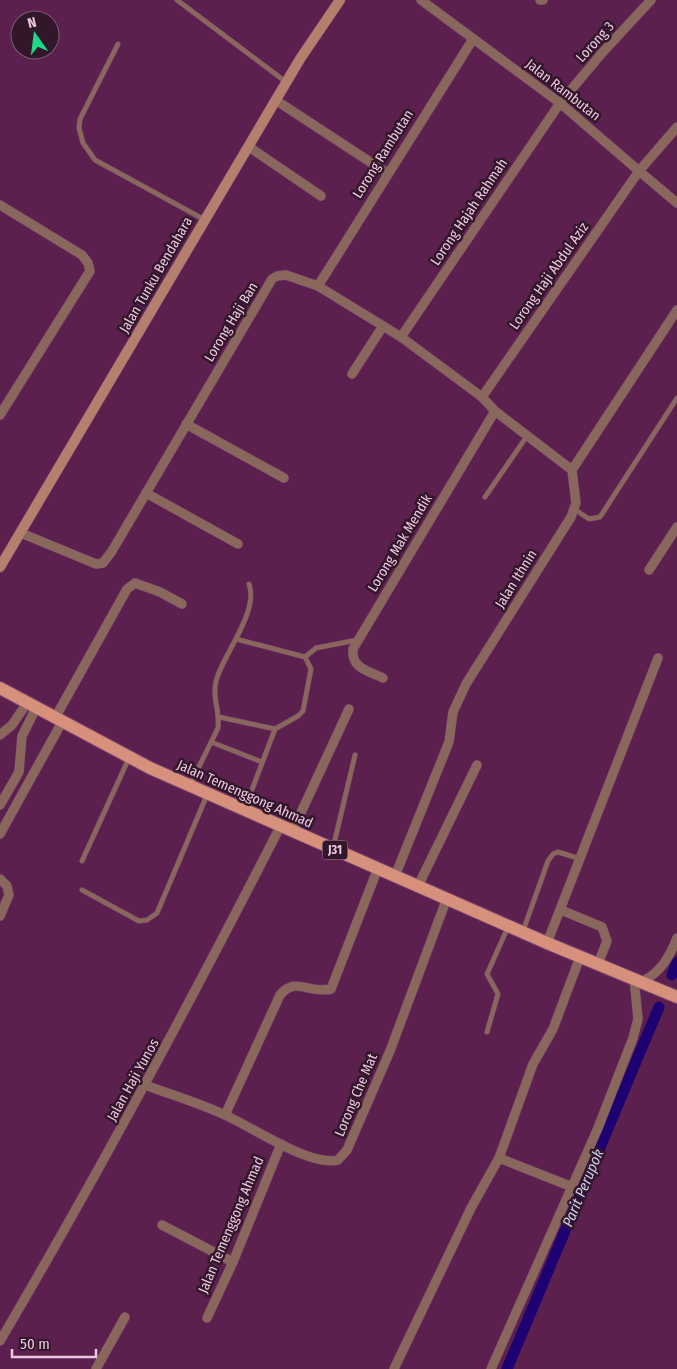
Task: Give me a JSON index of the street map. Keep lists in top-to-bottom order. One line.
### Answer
{"streets":{"main road":["Jalan Temenggong Ahmad","J31"],"street":["Lorong 3","Jalan Rambutan","Lorong Rambutan","Lorong Hajah Rahmah","Jalan Tunku Bendahara","Lorong Haji Abdul Aziz","Lorong Haji Ban","Lorong Mak Mendik","Jalan Ithnin","Jalan Haji Yunos","Lorong Che Mat"]},"crossings":[["Lorong 3","Jalan Rambutan"],["Lorong 3","Lorong Hajah Rahmah"],["Jalan Rambutan","Lorong Rambutan"],["Jalan Rambutan","Lorong Hajah Rahmah"],["Jalan Rambutan","Lorong Haji Abdul Aziz"],["Lorong Rambutan","Lorong Haji Ban"],["Lorong Hajah Rahmah","Lorong Haji Ban"],["Jalan Tunku Bendahara","Lorong Haji Ban"],["Lorong Haji Abdul Aziz","Lorong Haji Ban"],["Lorong Haji Ban","Lorong Mak Mendik"],["Jalan Ithnin","Jalan Temenggong Ahmad"],["Jalan Temenggong Ahmad","Jalan Haji Yunos"],["Jalan Temenggong Ahmad","Lorong Che Mat"],["Jalan Haji Yunos","Lorong Che Mat"]],"water":["Parit Perupok"],"scale_bar":"50 m","north":"top"}
